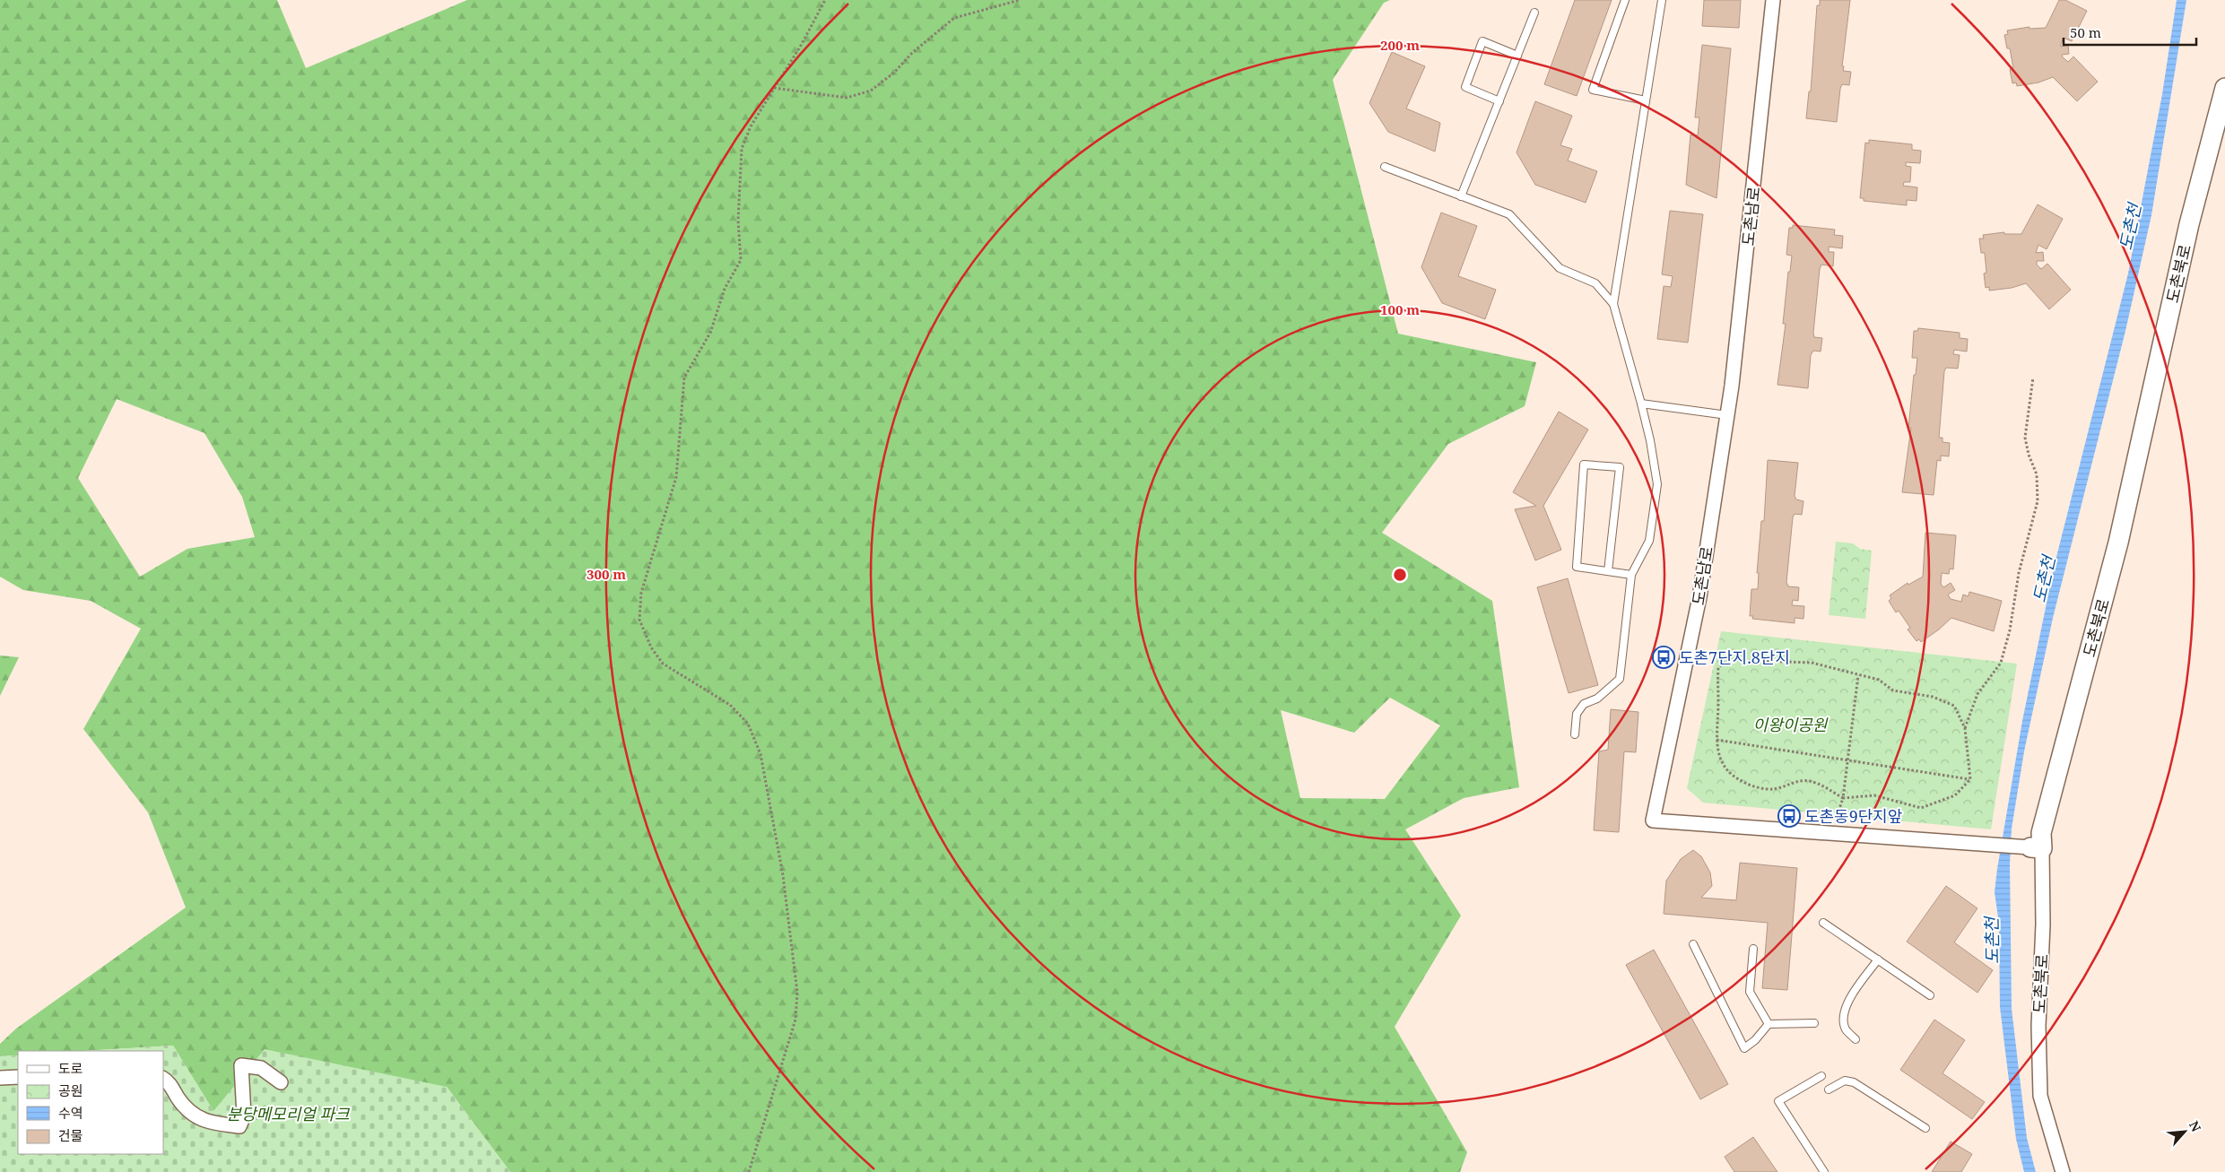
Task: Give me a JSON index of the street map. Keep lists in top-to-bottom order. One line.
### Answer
{"streets":{"street":["도촌남로","도촌북로"]},"crossings":[["도촌남로","도촌북로"]],"water":["도촌천"],"parks":["이왕이공원","분당메모리얼 파크"],"places":{"bus stop":["도촌7단지.8단지","도촌동9단지앞"]},"legend":["도로","공원","수역","건물"],"scale_bar":"50 m","north":"top right","rings":["200 m","100 m","300 m"]}
